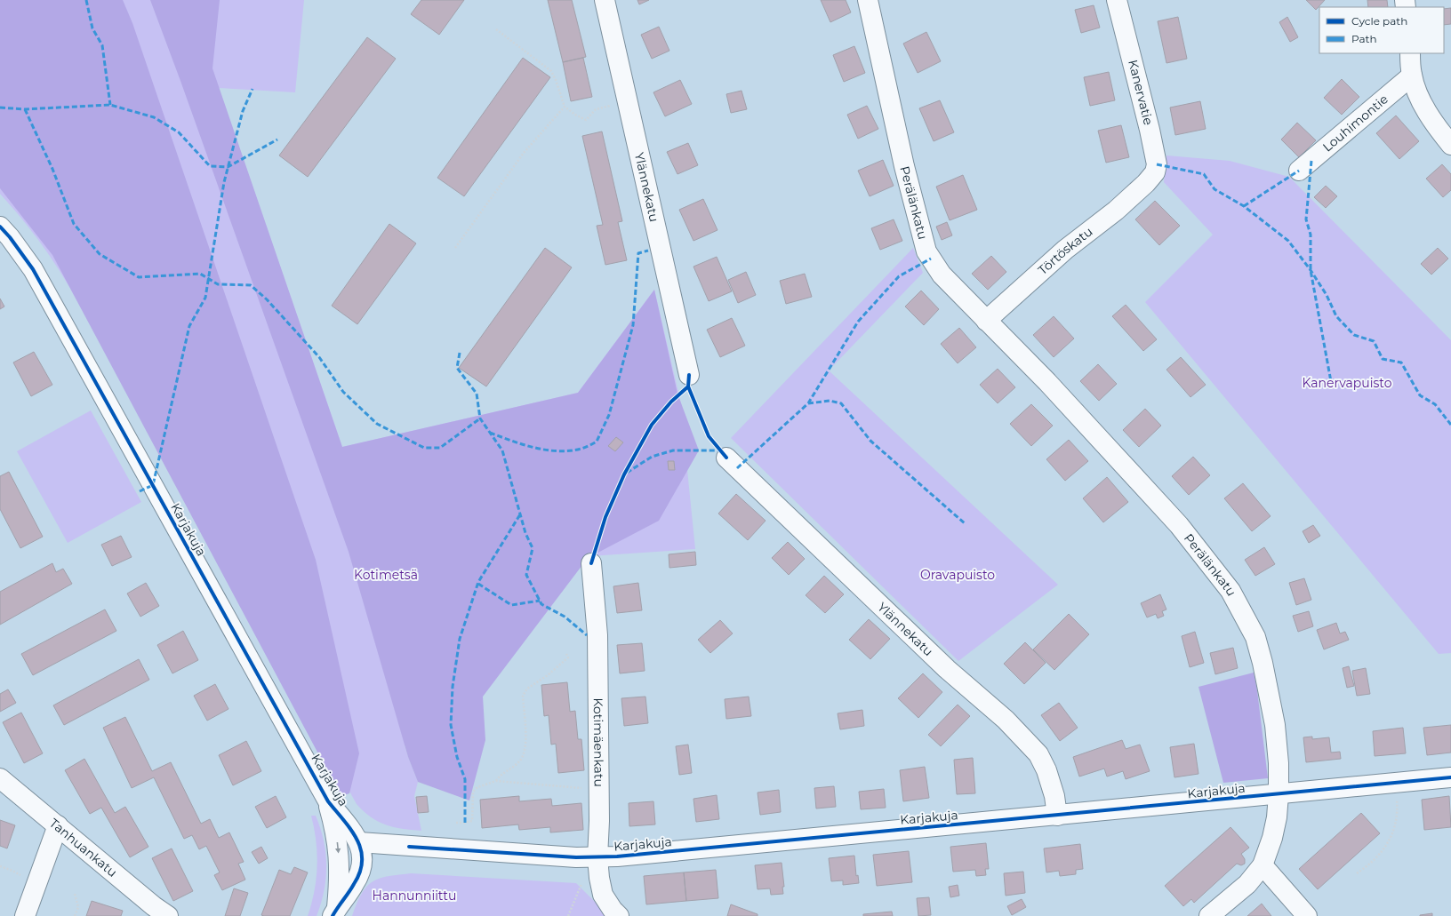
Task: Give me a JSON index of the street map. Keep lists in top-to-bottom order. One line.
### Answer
{"streets":{"street":["Kanervatie","Louhimontie","Ylännekatu","Perälänkatu","Törtöskatu","Karjakuja","Kotimäenkatu","Tanhuankatu"]},"crossings":[["Kanervatie","Törtöskatu"],["Ylännekatu","Karjakuja"],["Perälänkatu","Törtöskatu"],["Perälänkatu","Karjakuja"],["Karjakuja","Kotimäenkatu"]],"parks":["Kanervapuisto","Kotimetsä","Oravapuisto","Hannunniittu"],"legend":["Cycle path","Path"]}
